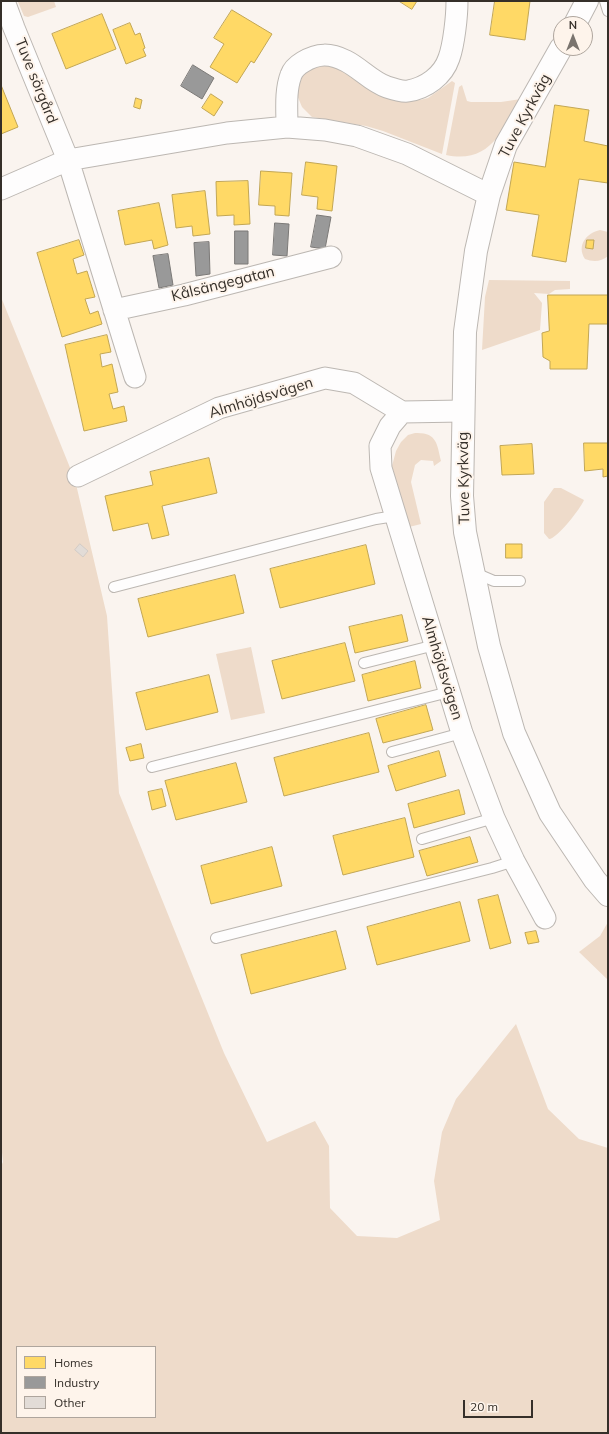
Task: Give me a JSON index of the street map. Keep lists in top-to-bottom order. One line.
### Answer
{"streets":{"street":["Tuve sörgård","Tuve Kyrkväg","Kålsängegatan","Almhöjdsvägen"]},"legend":["Homes","Industry","Other"],"scale_bar":"20 m","north":"top"}
